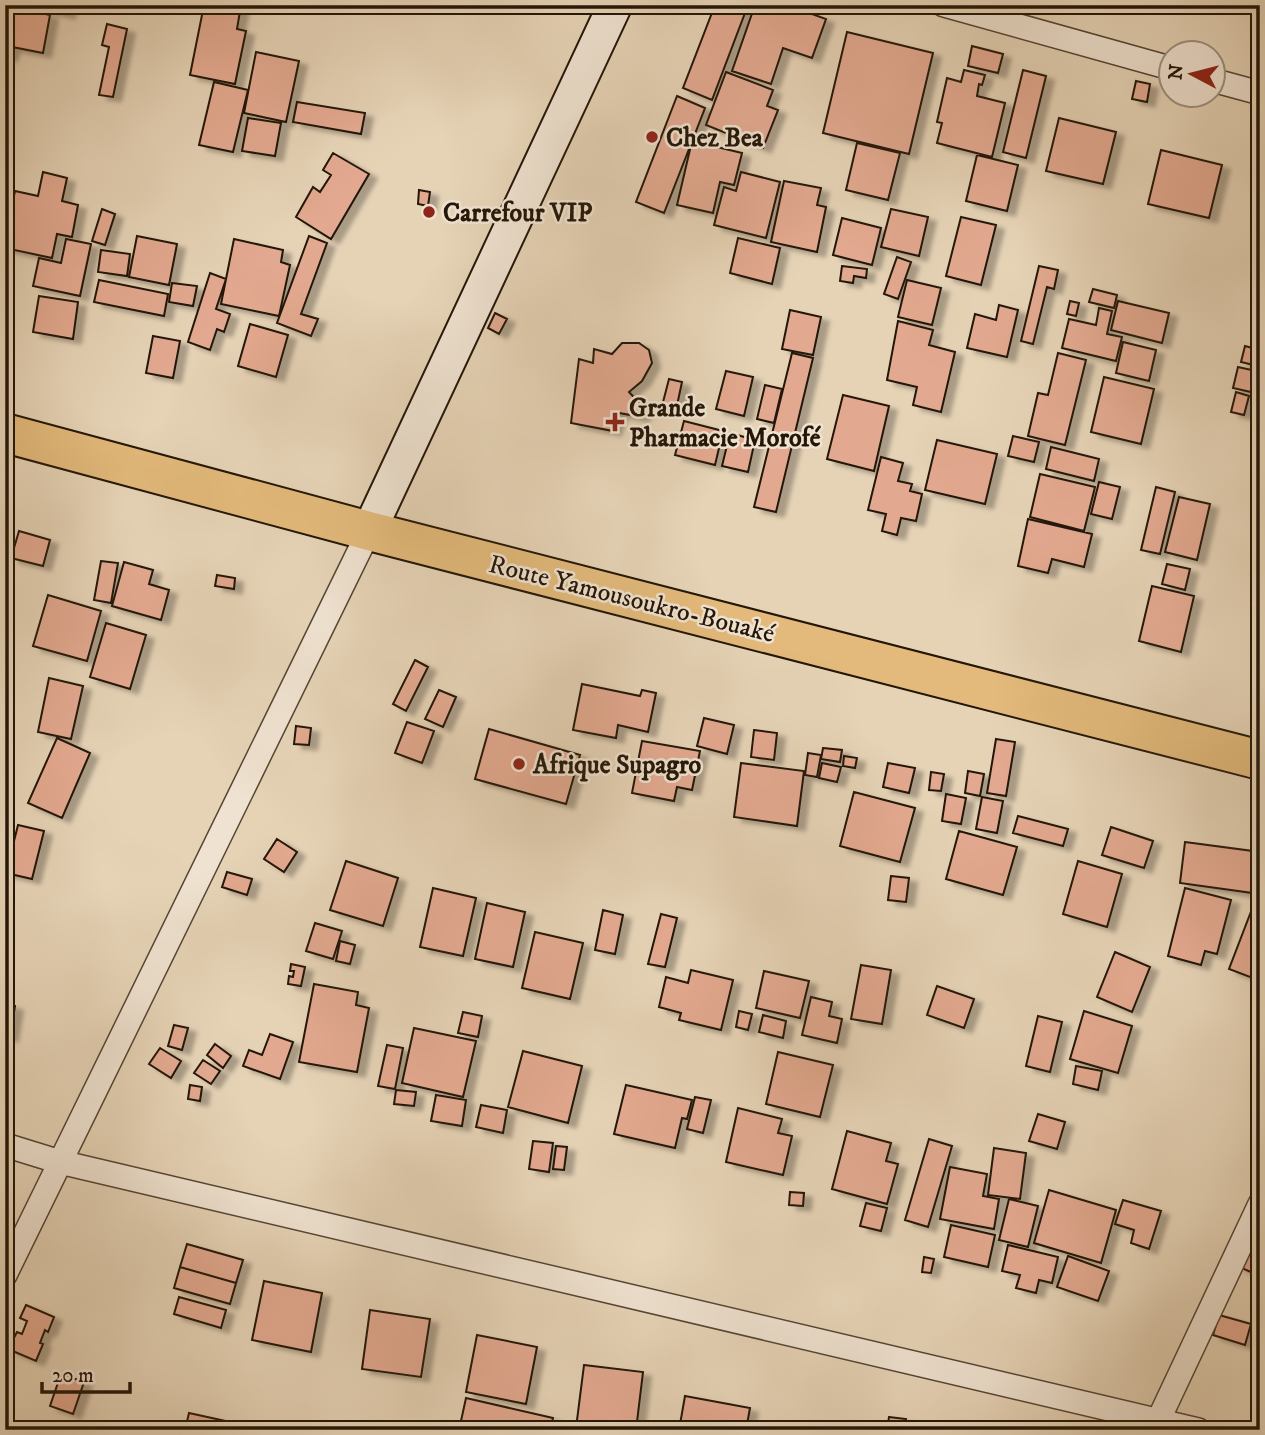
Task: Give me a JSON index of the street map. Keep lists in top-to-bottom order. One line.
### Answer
{"streets":{"highway":["Route Yamousoukro-Bouaké"]},"places":{"other":["Chez Bea","Carrefour VIP","Afrique Supagro"],"health":["Grande Pharmacie Morofé"]},"scale_bar":"20 m","north":"left"}
